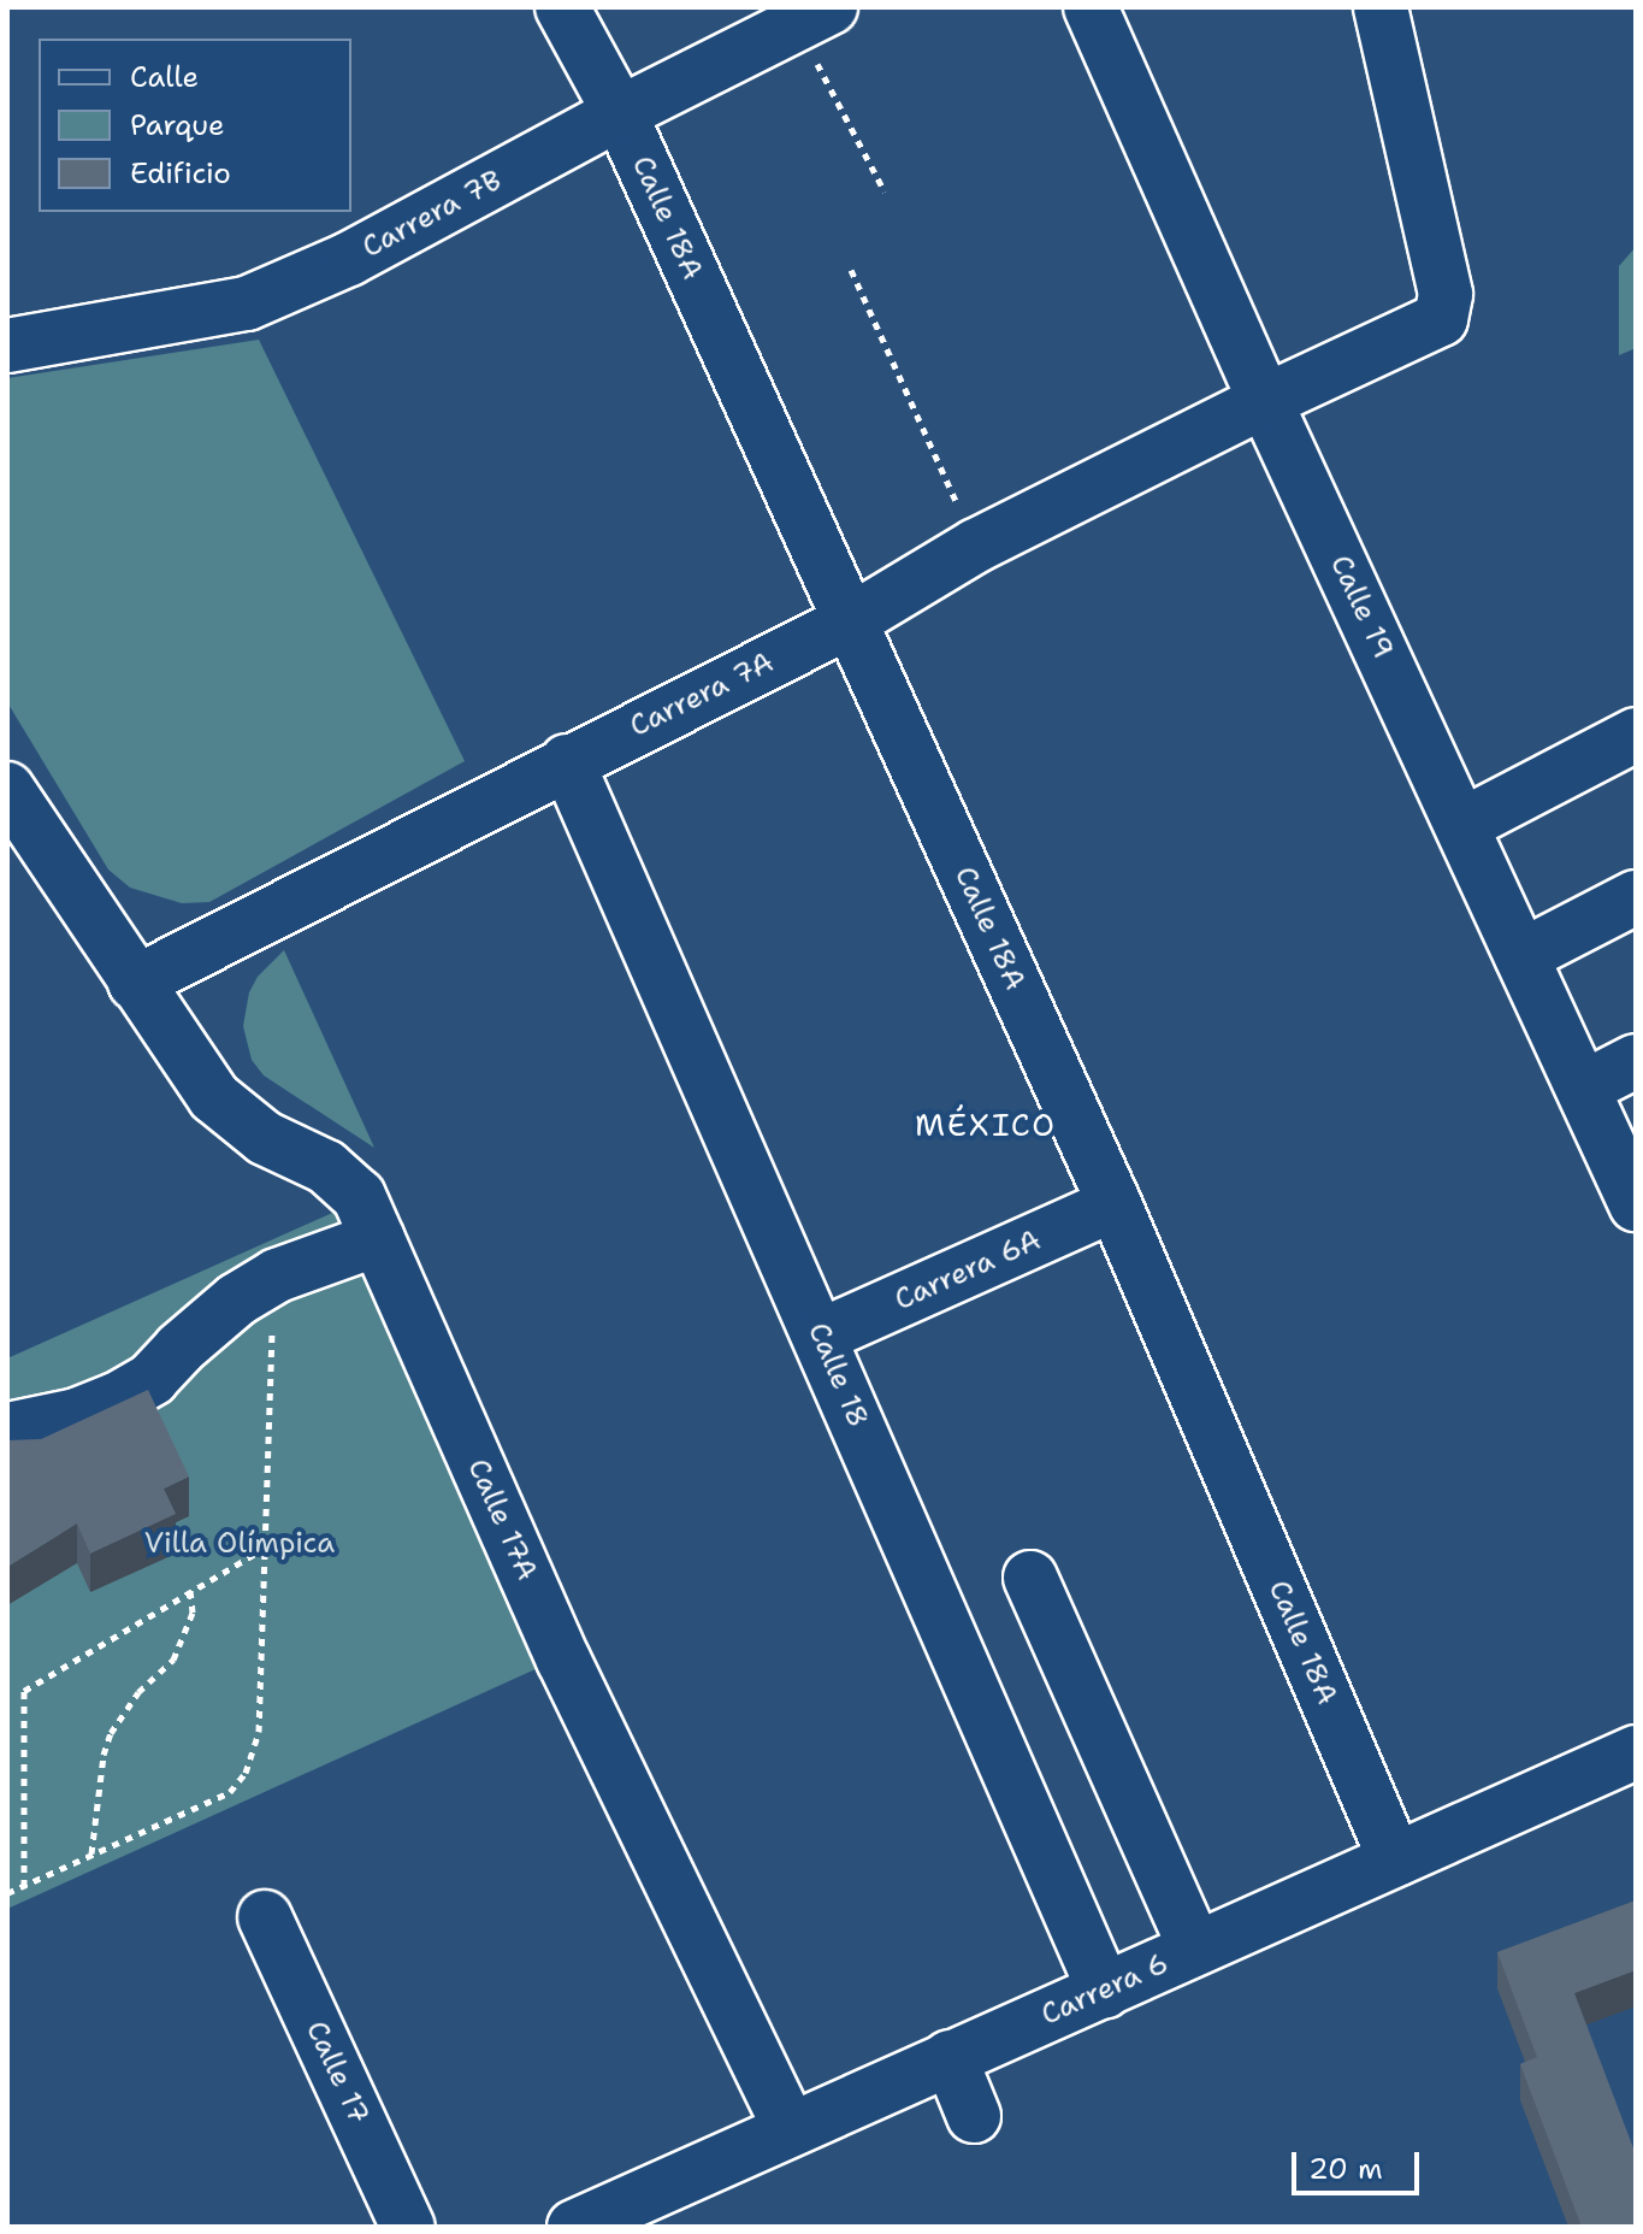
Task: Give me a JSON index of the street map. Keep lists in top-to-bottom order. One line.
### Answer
{"streets":{"street":["Carrera 7B","Calle 18A","Calle 19","Carrera 7A","Carrera 6A","Calle 18","Calle 17A","Carrera 6","Calle 17"]},"crossings":[["Carrera 7B","Calle 18A"],["Calle 18A","Carrera 7A"],["Calle 18A","Carrera 6A"],["Calle 18A","Carrera 6"],["Calle 19","Carrera 7A"],["Carrera 7A","Calle 18"],["Carrera 7A","Calle 17A"],["Carrera 6A","Calle 18"],["Calle 18","Carrera 6"],["Calle 17A","Carrera 6"]],"districts":["MÉXICO"],"parks":["Villa Olímpica"],"legend":["Calle","Parque","Edificio"],"scale_bar":"20 m"}
